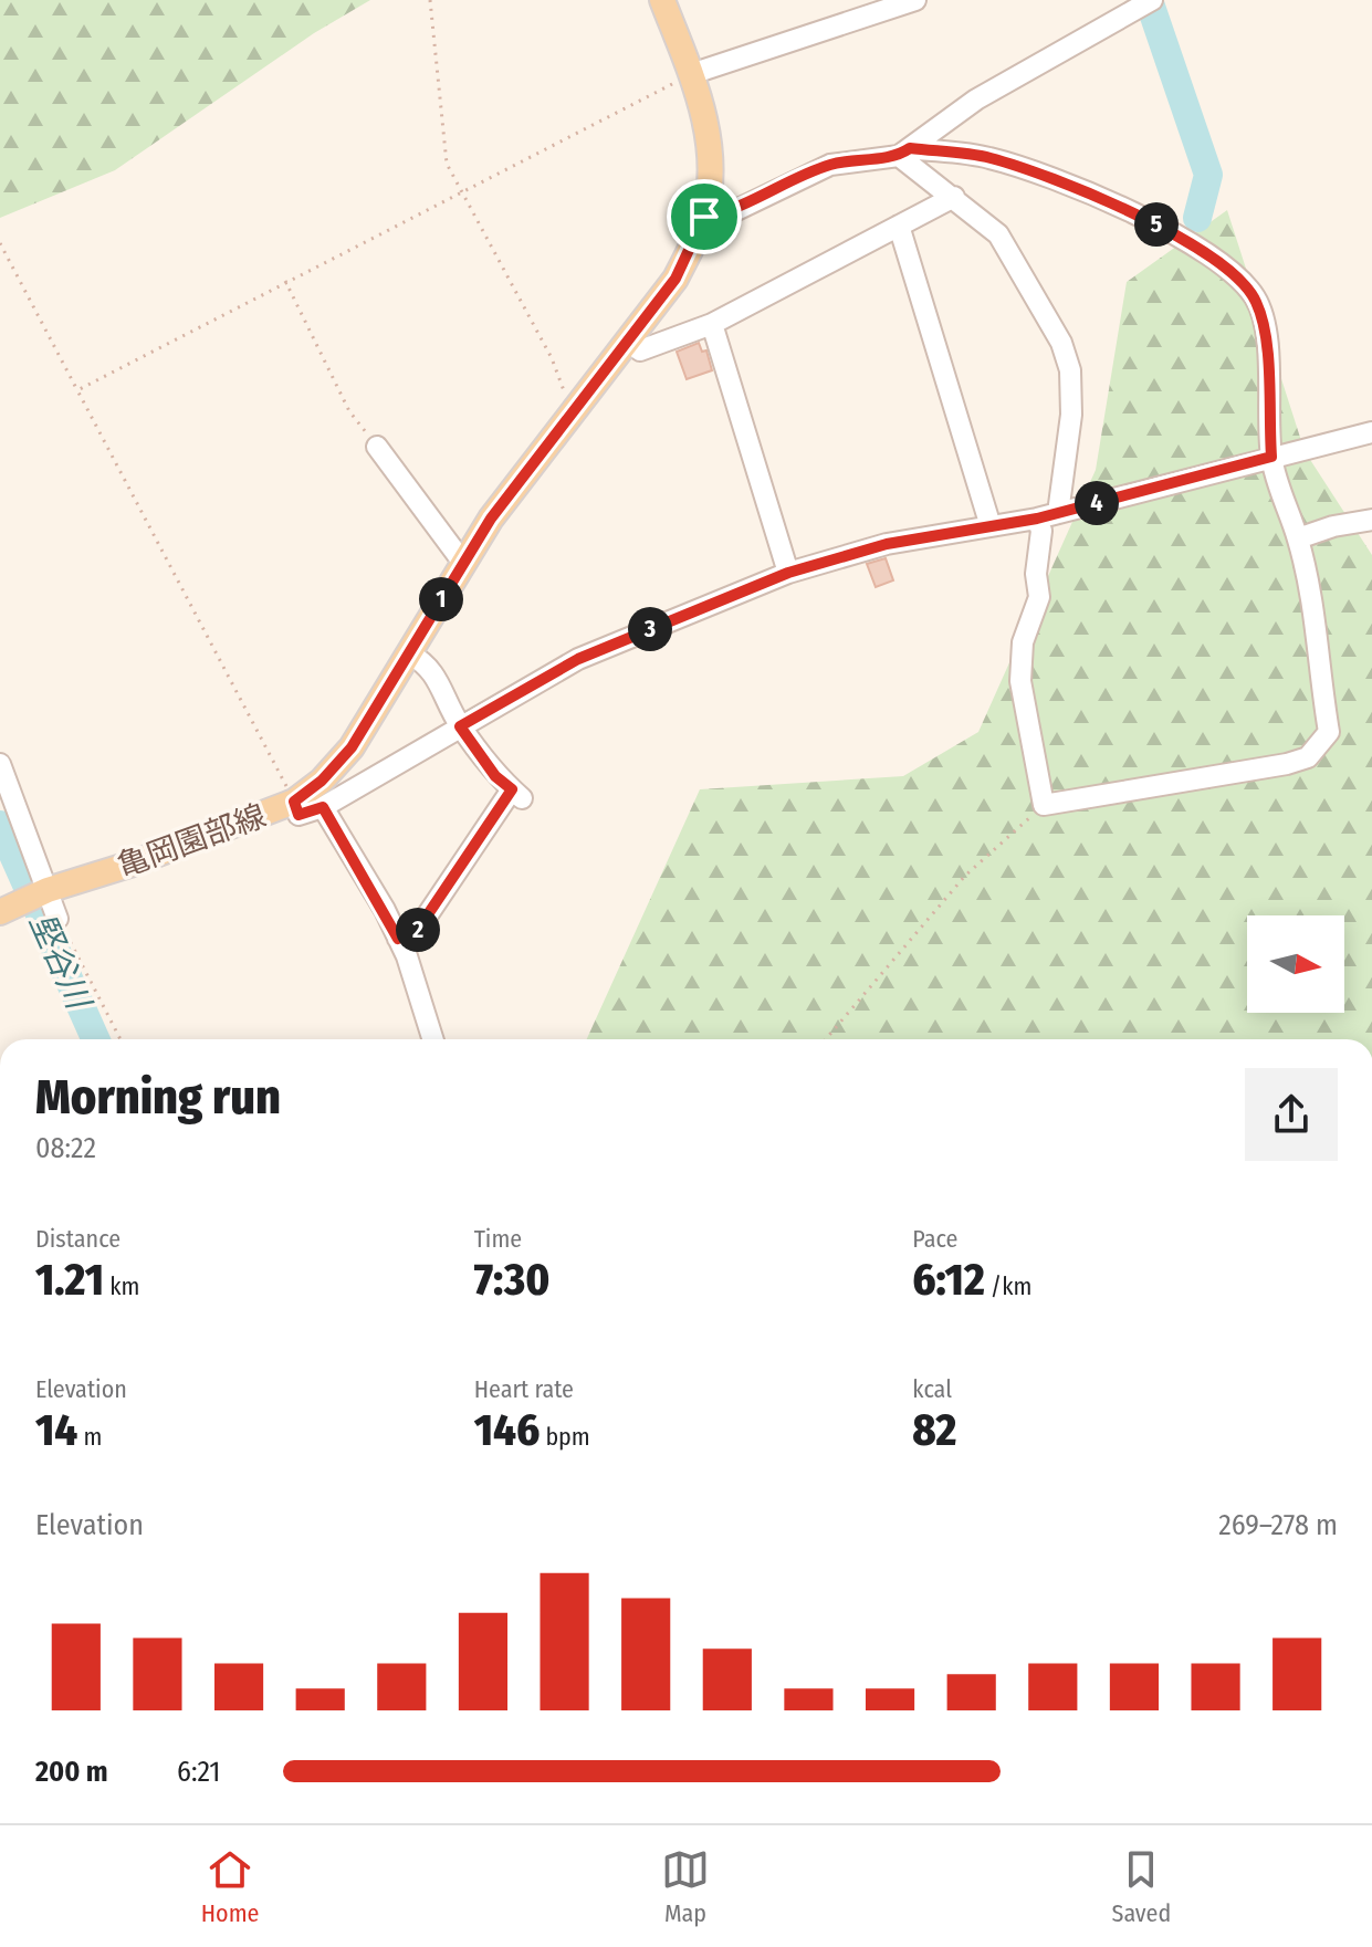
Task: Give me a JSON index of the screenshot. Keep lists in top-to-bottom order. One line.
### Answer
{"streets":{"main road":["亀岡園部線"]},"water":["堅谷川"],"north":"right","page":{"pins":["5","4","1","3","2"],"heading":["Morning run","08:22"],"stats":[["Distance","1.21 km"],["Time","7:30"],["Pace","6:12 /km"],["Elevation","14 m"],["Heart rate","146 bpm"],["kcal","82"]],"chart":["Elevation","269–278 m"],"list":[{"name":"200 m","note":"6:21"}],"tabs":["Home","Map","Saved"]}}
